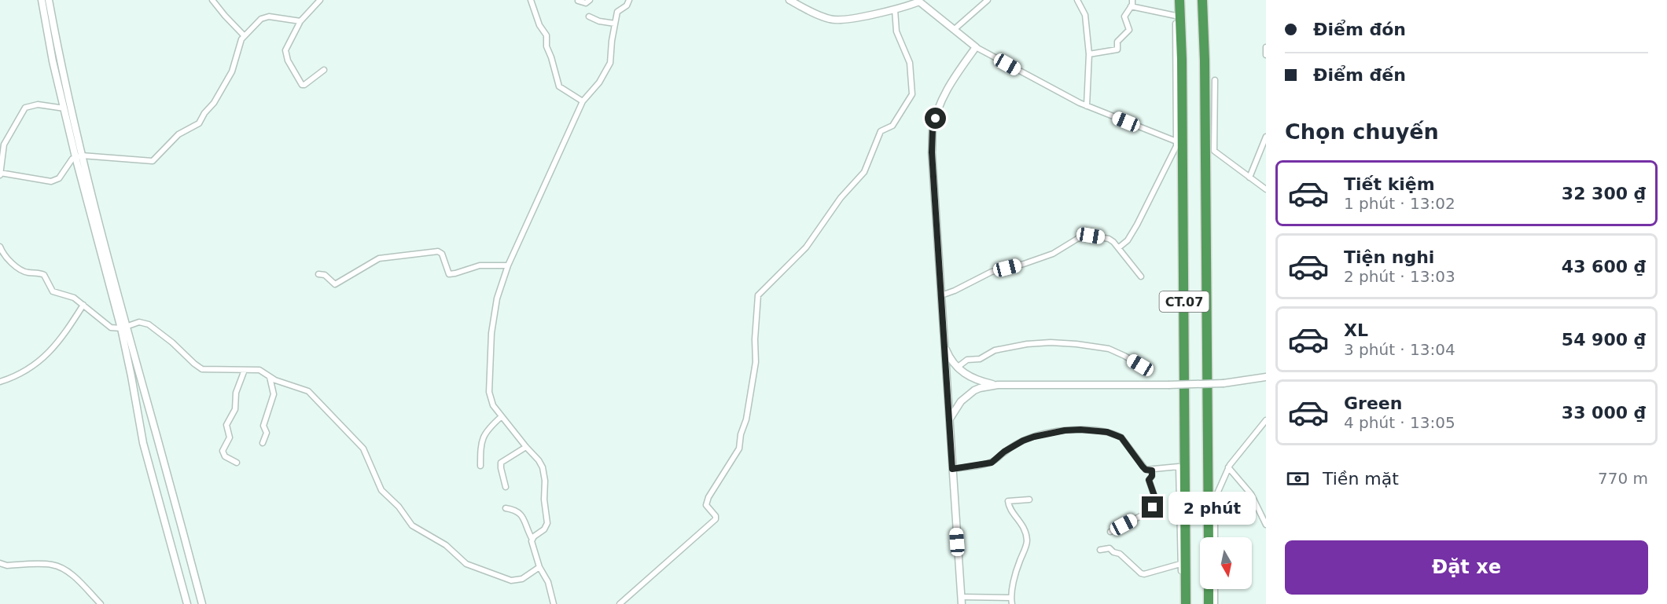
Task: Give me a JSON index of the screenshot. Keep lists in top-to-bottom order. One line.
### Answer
{"streets":{"highway":["CT.07"]},"north":"bottom","page":{"banner":["Điểm đón","Điểm đến"],"heading":"Chọn chuyến","list":[{"name":"Tiết kiệm","note":"1 phút · 13:02","value":"32 300 ₫"},{"name":"Tiện nghi","note":"2 phút · 13:03","value":"43 600 ₫"},{"name":"XL","note":"3 phút · 13:04","value":"54 900 ₫"},{"name":"Green","note":"4 phút · 13:05","value":"33 000 ₫"}],"pay":["Tiền mặt","770 m"],"bubble":"2 phút","buttons":"Đặt xe"}}
